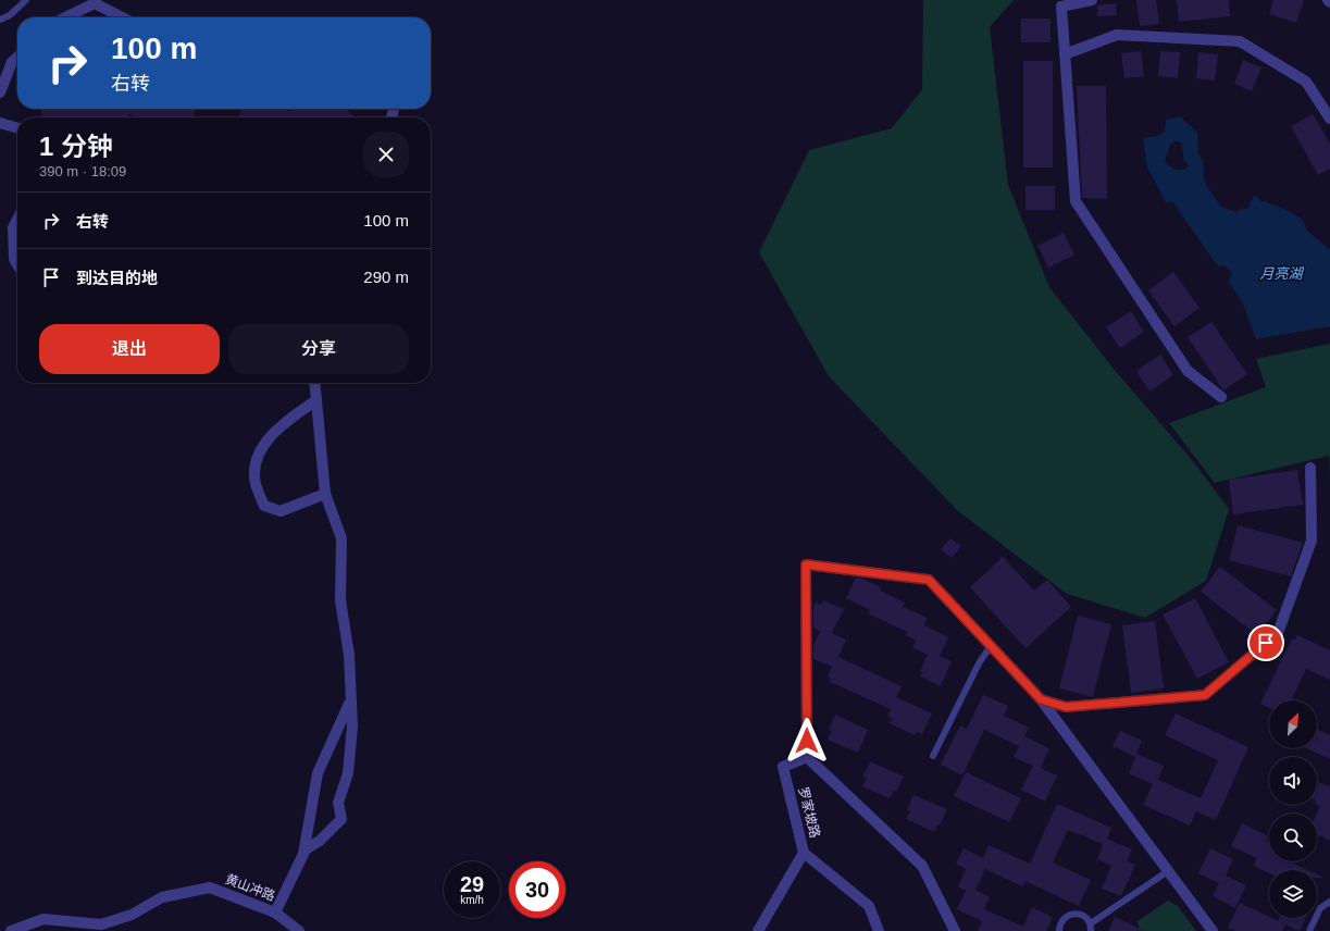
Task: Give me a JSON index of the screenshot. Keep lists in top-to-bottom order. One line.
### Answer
{"streets":{"street":["罗家坡路","黄山冲路"]},"water":["月亮湖"],"north":"top right","page":{"turn":["100 m","右转"],"heading":["1 分钟","390 m · 18:09"],"list":[{"name":"右转","value":"100 m"},{"name":"到达目的地","value":"290 m"}],"buttons":["退出","分享"],"speed":"29 km/h","limit":"30"}}
